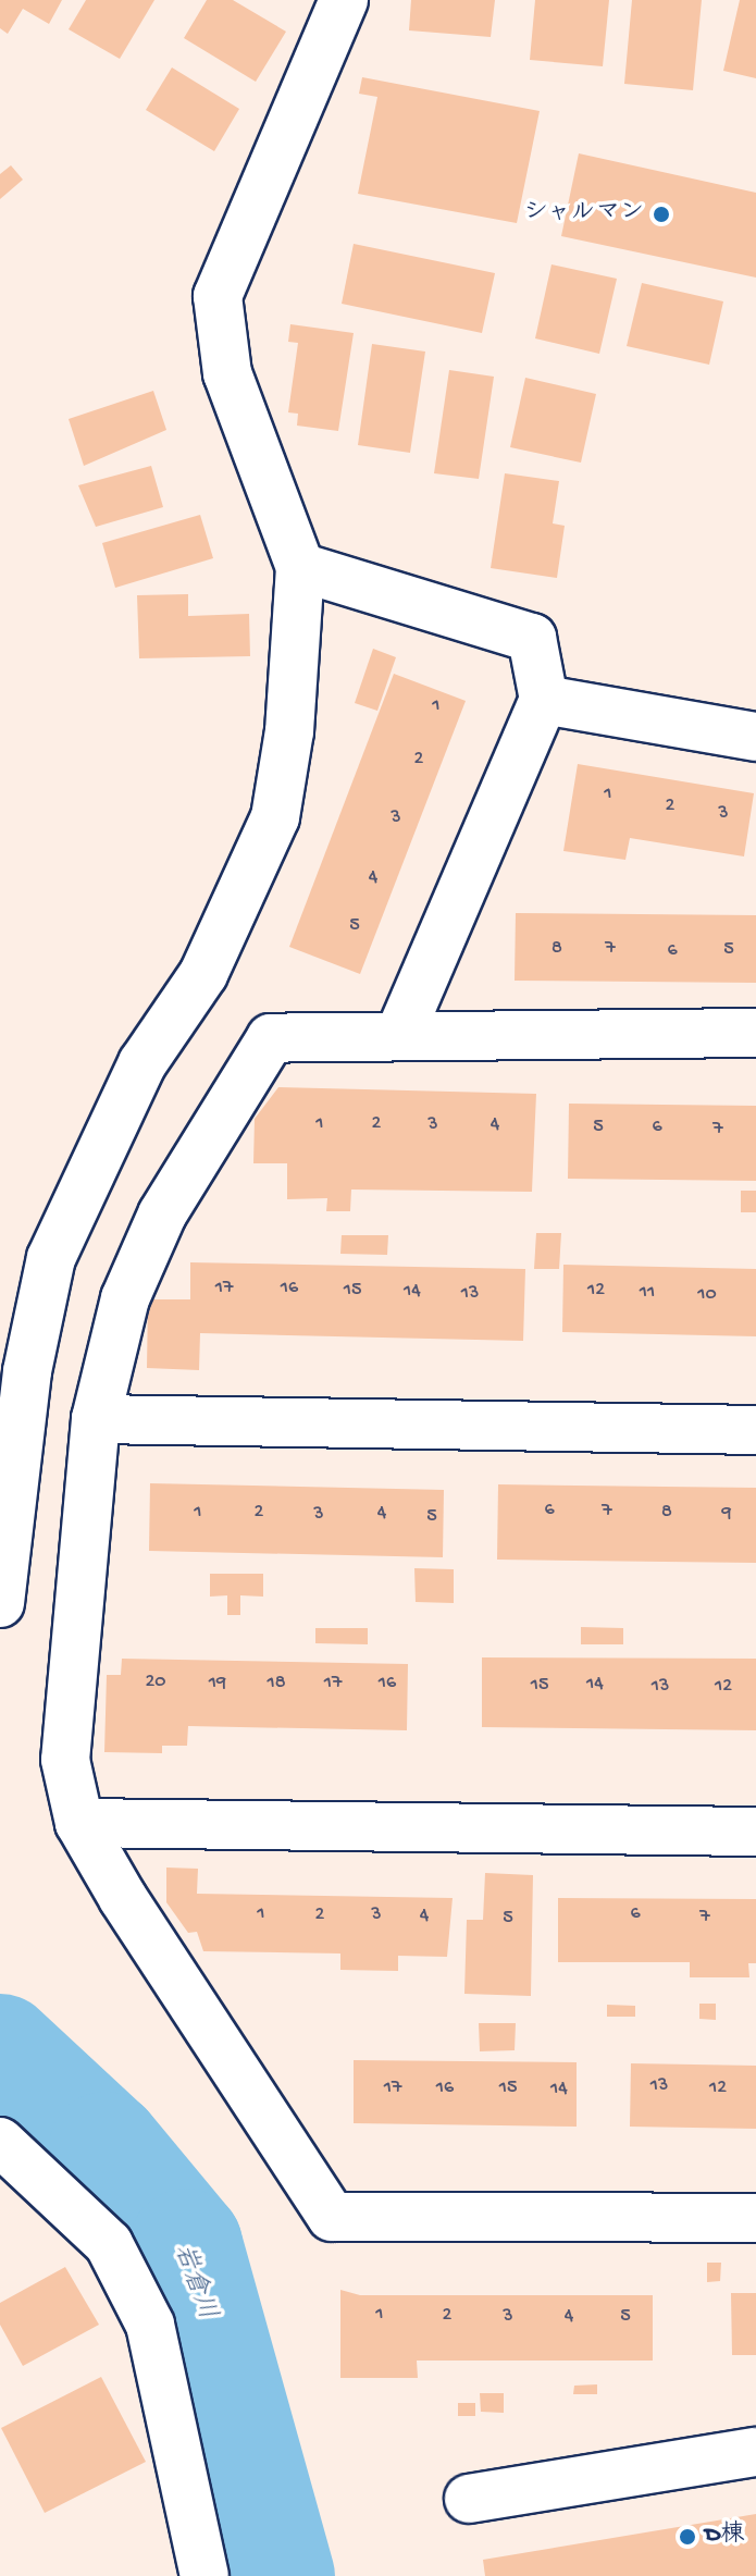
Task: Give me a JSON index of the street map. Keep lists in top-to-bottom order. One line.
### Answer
{"water":["岩倉川"],"places":["シャルマン","D棟"],"house_numbers":["1","2","1","2","3","3","4","5","8","7","5","6","1","2","3","4","5","6","7","17","16","15","12","14","11","13","10","6","7","1","2","8","4","9","3","5","20","19","18","17","16","14","15","13","12","1","6","2","3","4","7","5","13","17","16","15","12","14","1","2","3","4","5"]}
